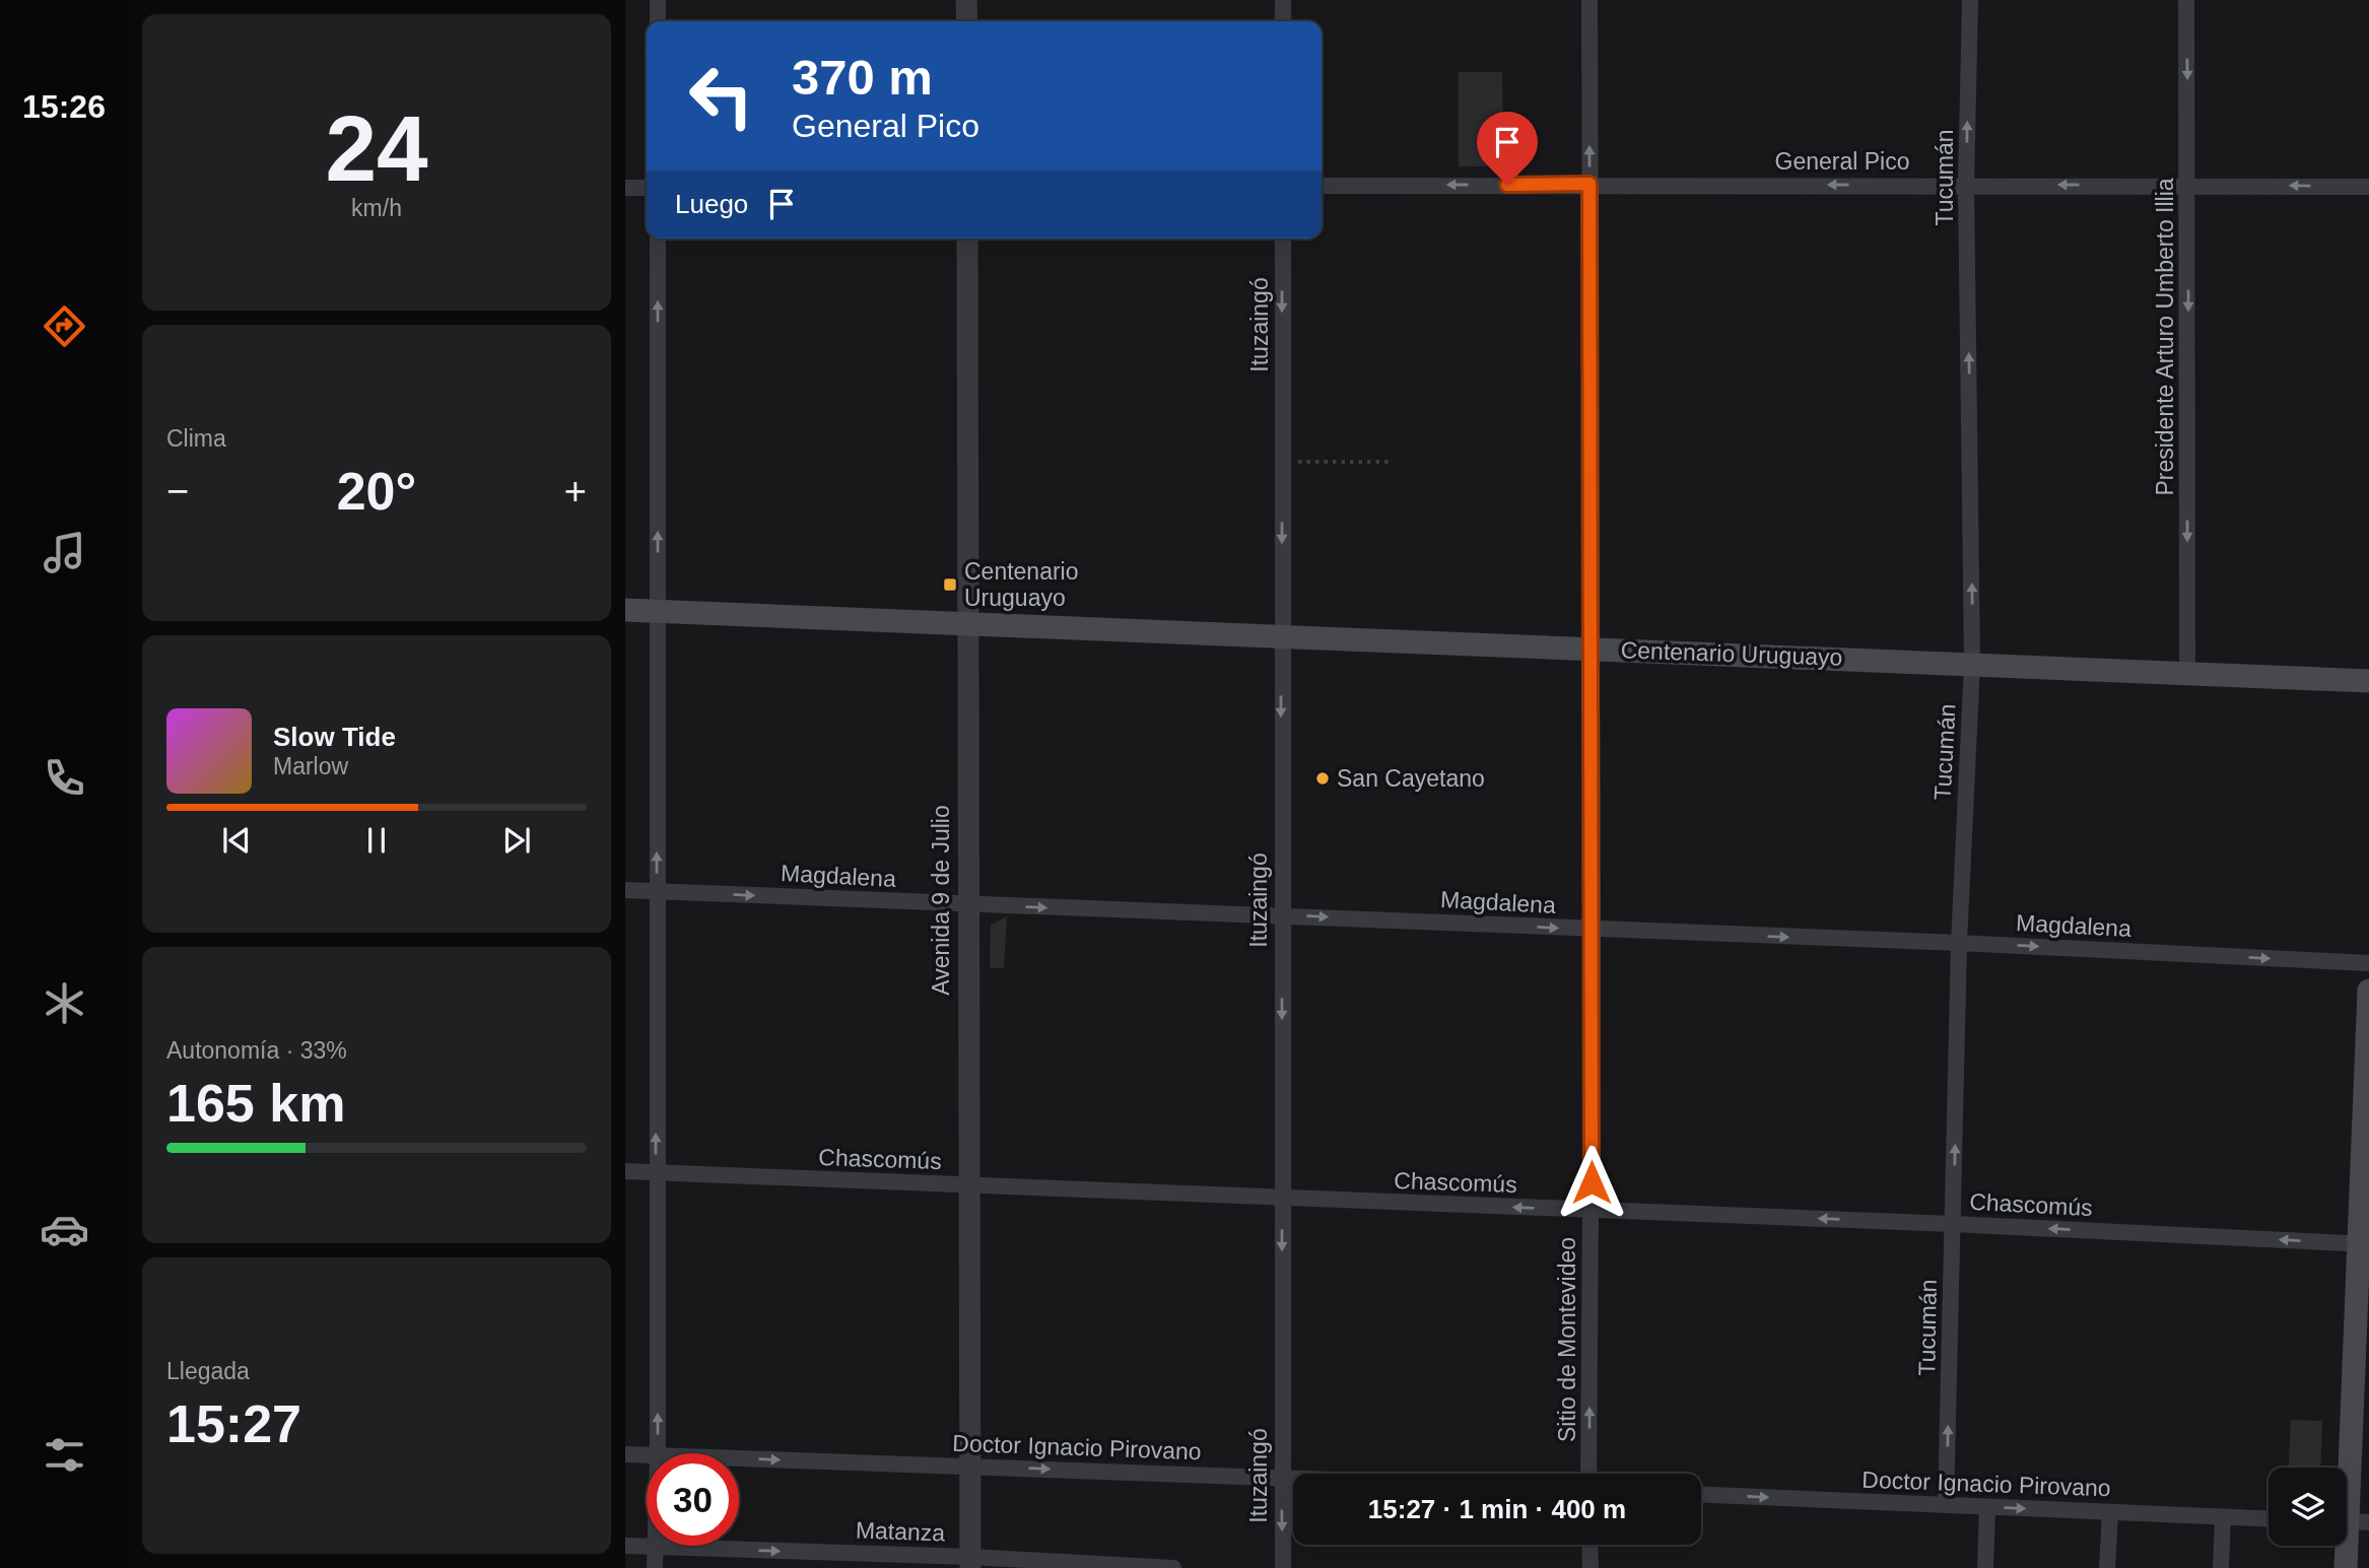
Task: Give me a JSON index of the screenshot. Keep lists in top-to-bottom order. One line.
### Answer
{"streets":{"main road":["Centenario Uruguayo"],"street":["General Pico","Tucumán","Ituzaingó","Presidente Arturo Umberto Illia","Magdalena","Avenida 9 de Julio","Chascomús","Sitio de Montevideo","Doctor Ignacio Pirovano","Matanza"]},"crossings":[["General Pico","Tucumán"],["General Pico","Presidente Arturo Umberto Illia"],["General Pico","Sitio de Montevideo"],["Tucumán","Centenario Uruguayo"],["Tucumán","Magdalena"],["Tucumán","Chascomús"],["Tucumán","Doctor Ignacio Pirovano"],["Ituzaingó","Centenario Uruguayo"],["Ituzaingó","Magdalena"],["Ituzaingó","Chascomús"],["Ituzaingó","Doctor Ignacio Pirovano"],["Presidente Arturo Umberto Illia","Centenario Uruguayo"],["Centenario Uruguayo","Avenida 9 de Julio"],["Centenario Uruguayo","Sitio de Montevideo"],["Magdalena","Avenida 9 de Julio"],["Magdalena","Sitio de Montevideo"],["Avenida 9 de Julio","Chascomús"],["Avenida 9 de Julio","Doctor Ignacio Pirovano"],["Avenida 9 de Julio","Matanza"],["Chascomús","Sitio de Montevideo"]],"one_way":["General Pico","Tucumán","Ituzaingó","Presidente Arturo Umberto Illia","Magdalena","Chascomús","Doctor Ignacio Pirovano","Matanza"],"places":{"transit":["Centenario Uruguayo"],"other":["San Cayetano"]},"page":{"tabs":"15:26","tile":[["24","km/h"],"Clima",["Autonomía · 33%","165 km"],["Llegada","15:27"]],"turn":["370 m","General Pico"],"then":"Luego","heat":["−","20°","+"],"song":["Slow Tide","Marlow"],"limit":"30","trip":"15:27 · 1 min · 400 m"}}
